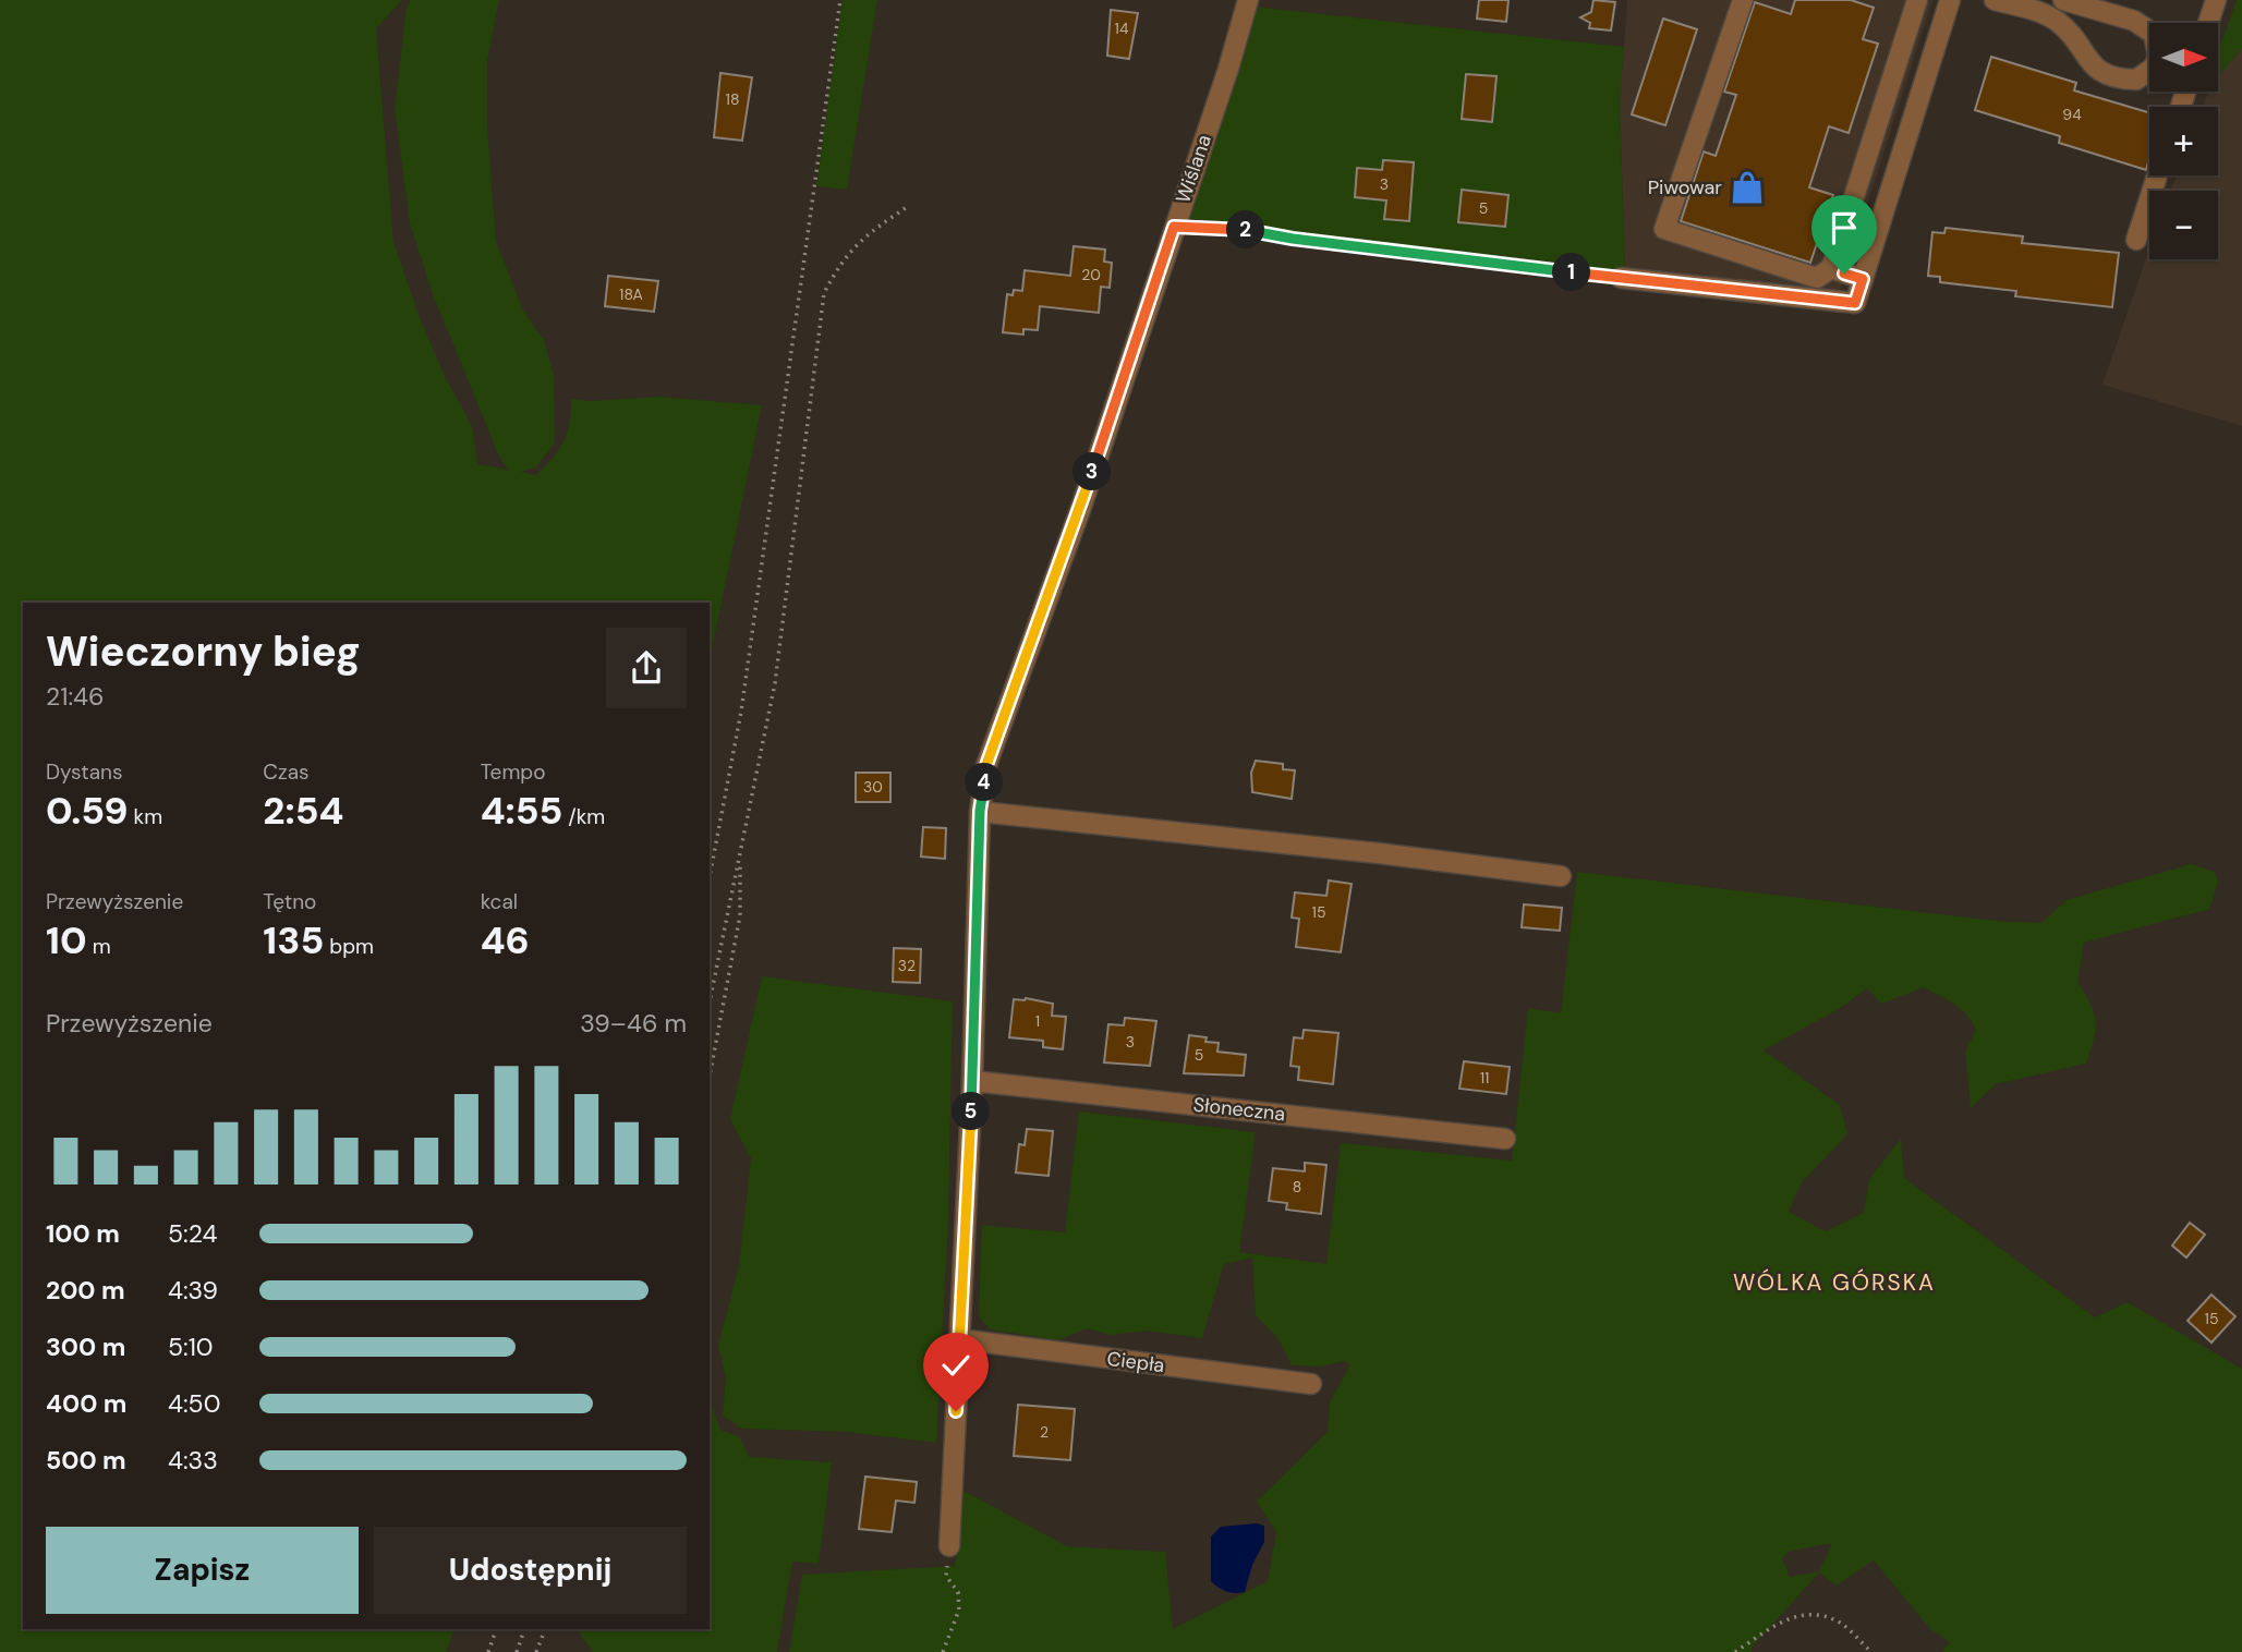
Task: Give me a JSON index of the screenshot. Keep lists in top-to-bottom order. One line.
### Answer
{"streets":{"street":["Wiślana","Słoneczna","Ciepła"]},"crossings":[["Wiślana","Słoneczna"],["Wiślana","Ciepła"]],"districts":["WÓLKA GÓRSKA"],"places":{"shop":["Piwowar"]},"house_numbers":["14","18","94","3","5","20","18A","30","15","32","1","3","5","11","8","15","2"],"north":"right","page":{"map_buttons":["+","−"],"pins":["2","1","3","4","5"],"heading":["Wieczorny bieg","21:46"],"stats":[["Dystans","0.59 km"],["Czas","2:54"],["Tempo","4:55 /km"],["Przewyższenie","10 m"],["Tętno","135 bpm"],["kcal","46"]],"chart":["Przewyższenie","39–46 m"],"list":[{"name":"100 m","note":"5:24"},{"name":"200 m","note":"4:39"},{"name":"300 m","note":"5:10"},{"name":"400 m","note":"4:50"},{"name":"500 m","note":"4:33"}],"buttons":["Zapisz","Udostępnij"]}}
